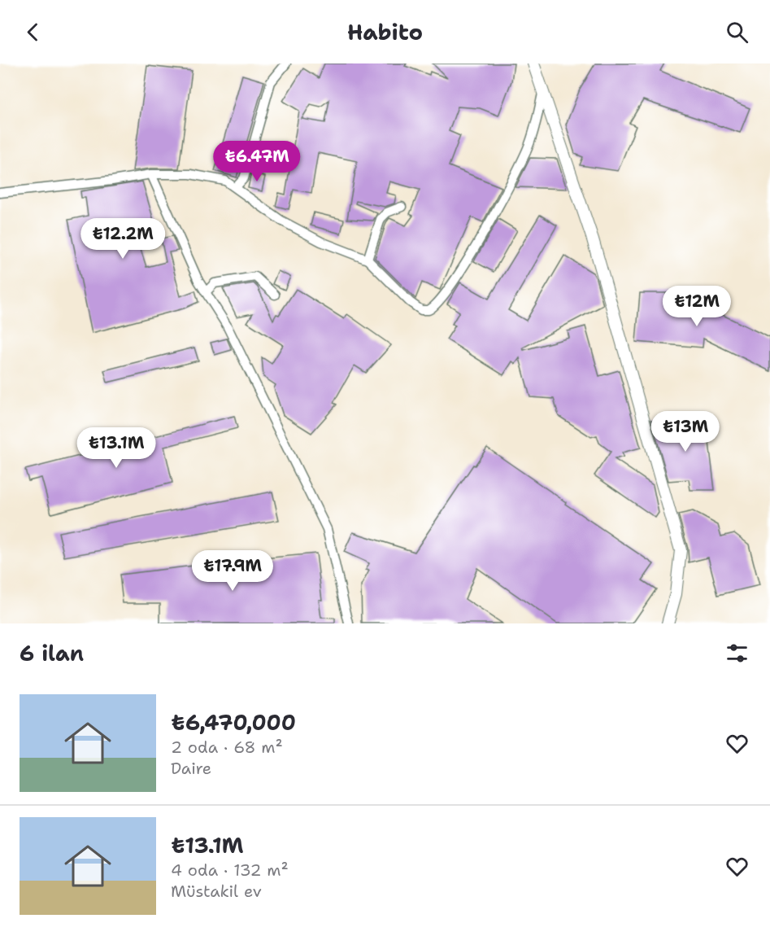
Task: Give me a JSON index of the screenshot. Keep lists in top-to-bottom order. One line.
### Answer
{"page":{"header":"Habito","price":["₺6.47M","₺12.2M","₺12M","₺13M","₺13.1M","₺17.9M"],"heading":"6 ilan","list":[{"name":"₺6,470,000","note":"2 oda · 68 m² · Daire"},{"name":"₺13.1M","note":"4 oda · 132 m² · Müstakil ev"}]}}
